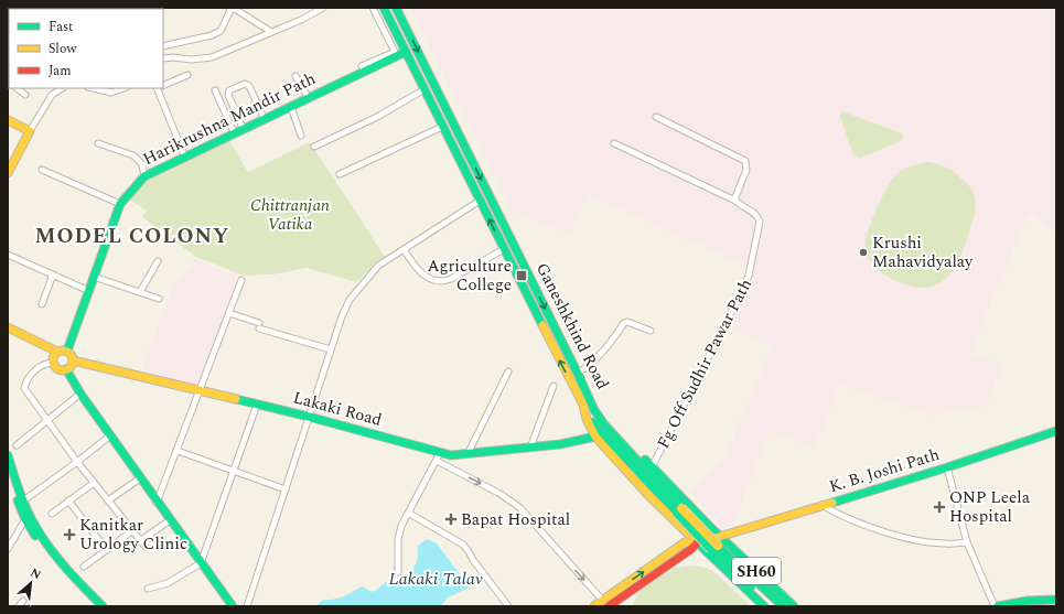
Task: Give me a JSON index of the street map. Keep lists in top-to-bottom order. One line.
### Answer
{"streets":{"main road":["Harikrushna Mandir Path","Ganeshkhind Road","Lakaki Road","K. B. Joshi Path","SH60"],"street":["Fg Off Sudhir Pawar Path"]},"crossings":[["Harikrushna Mandir Path","Ganeshkhind Road"],["Ganeshkhind Road","Fg Off Sudhir Pawar Path"],["Ganeshkhind Road","Lakaki Road"],["Ganeshkhind Road","K. B. Joshi Path"]],"districts":["MODEL COLONY"],"water":["Lakaki Talav"],"parks":["Chittranjan Vatika"],"places":{"other":["Krushi Mahavidyalay"],"transit":["Agriculture College"],"health":["ONP Leela Hospital","Bapat Hospital","Kanitkar Urology Clinic"]},"legend":["Fast","Slow","Jam"],"north":"top right"}
